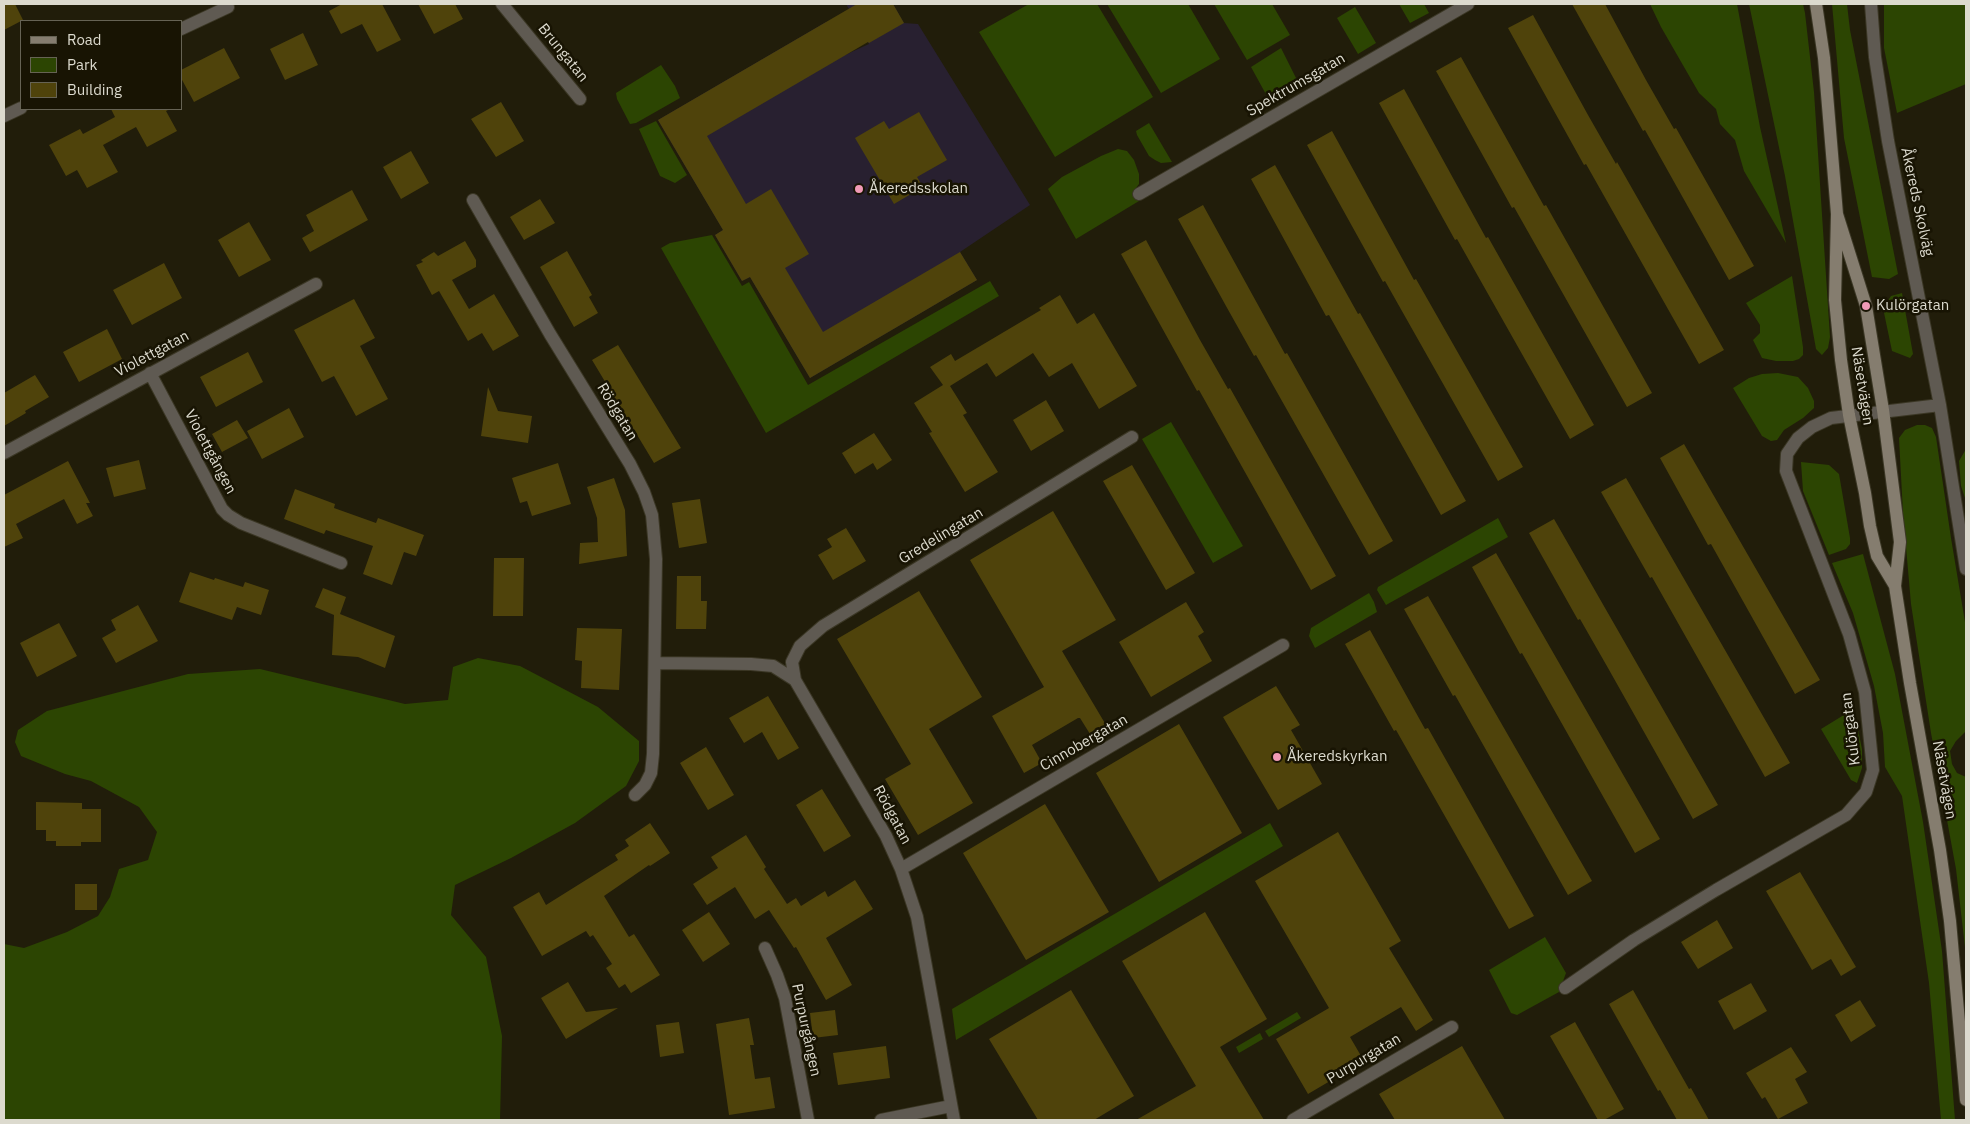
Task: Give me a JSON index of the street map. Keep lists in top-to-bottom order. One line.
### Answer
{"streets":{"street":["Brungatan","Spektrumsgatan","Åkereds Skolväg","Violettgatan","Näsetvägen","Rödgatan","Violettgången","Gredelingatan","Kulörgatan","Cinnobergatan","Purpurgången","Purpurgatan"]},"crossings":[["Åkereds Skolväg","Kulörgatan"],["Violettgatan","Violettgången"],["Näsetvägen","Kulörgatan"],["Rödgatan","Gredelingatan"],["Rödgatan","Cinnobergatan"]],"places":["Åkeredsskolan","Kulörgatan","Åkeredskyrkan"],"legend":["Road","Park","Building"]}
